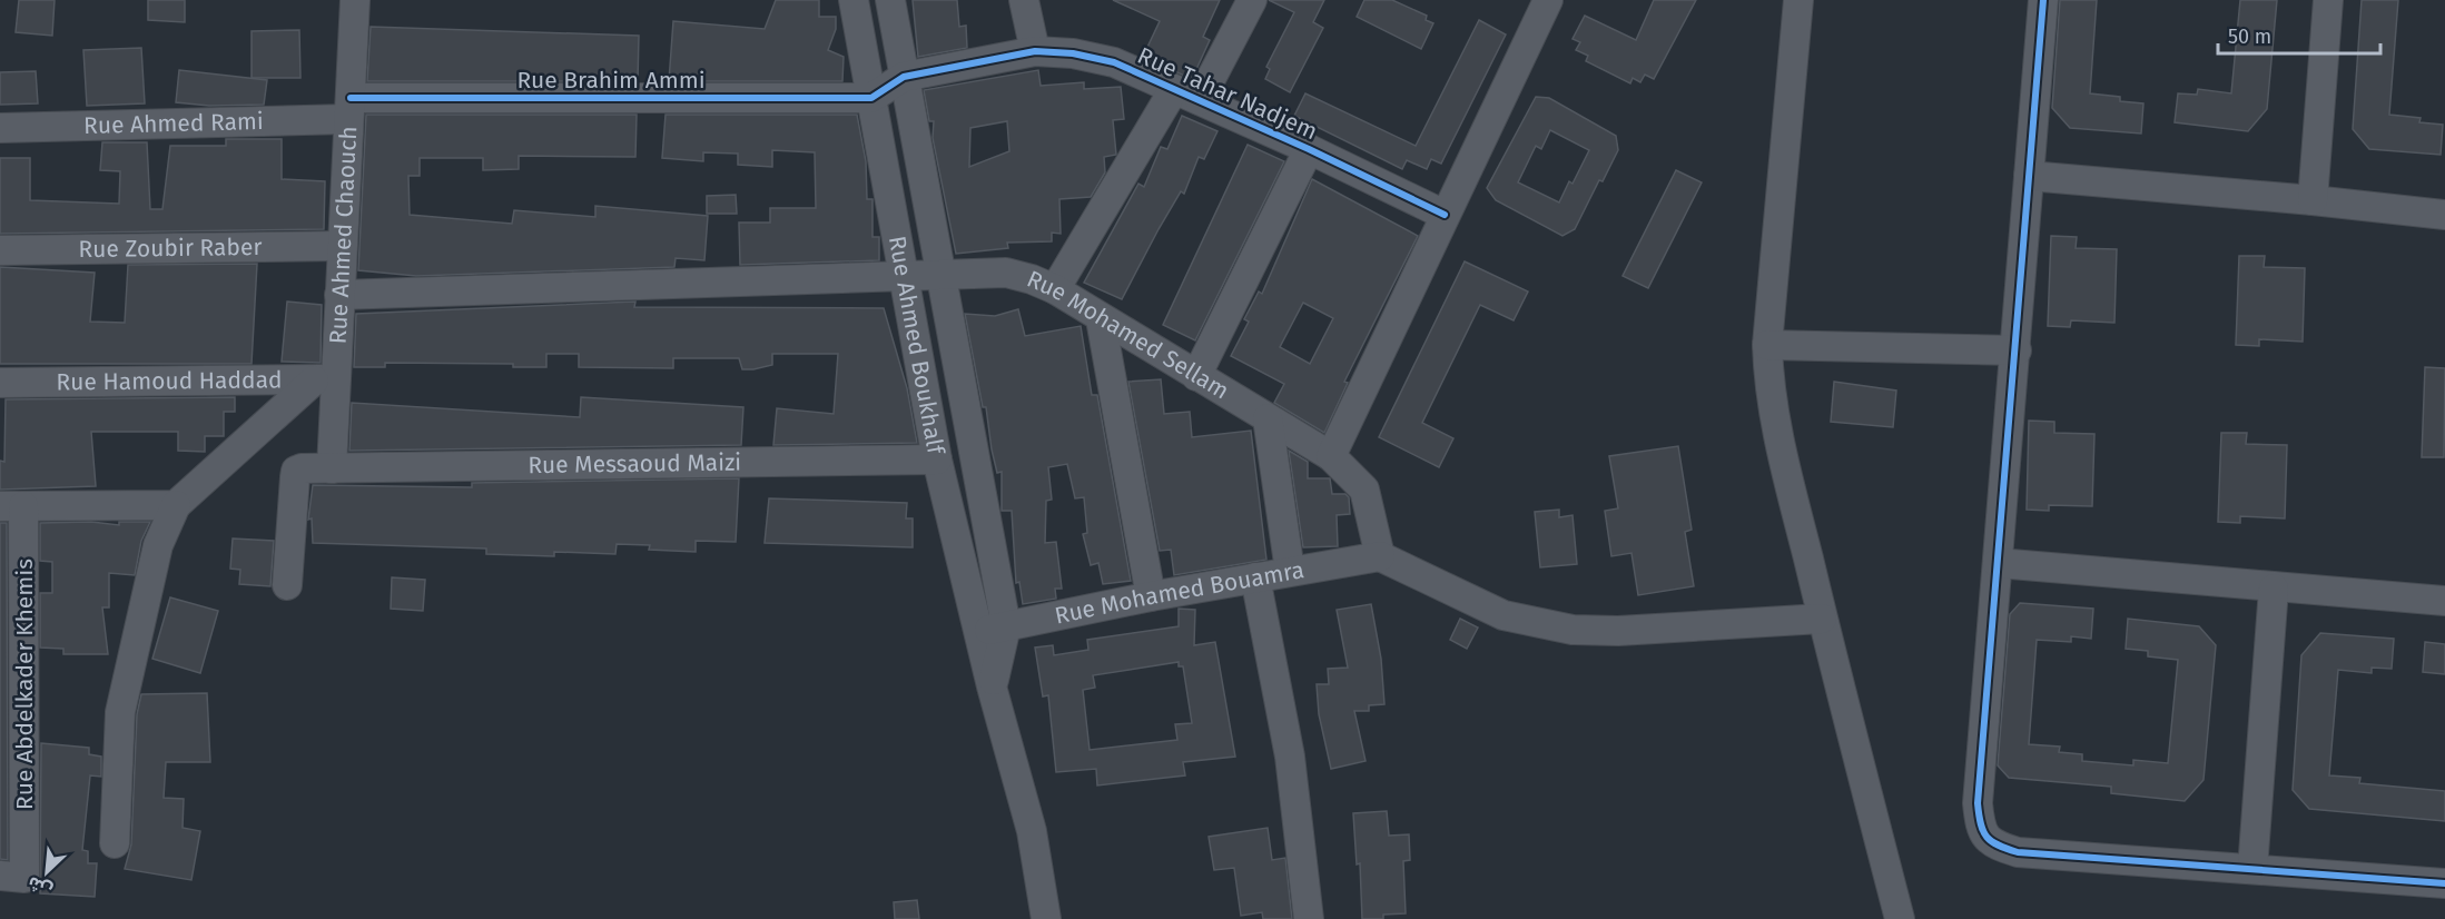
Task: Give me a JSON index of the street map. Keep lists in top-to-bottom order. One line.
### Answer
{"streets":{"street":["Rue Brahim Ammi","Rue Tahar Nadjem","Rue Ahmed Rami","Rue Ahmed Chaouch","Rue Zoubir Raber","Rue Mohamed Sellam","Rue Ahmed Boukhalf","Rue Hamoud Haddad","Rue Messaoud Maizi","Rue Mohamed Bouamra","Rue Abdelkader Khemis"]},"crossings":[["Rue Brahim Ammi","Rue Tahar Nadjem"],["Rue Brahim Ammi","Rue Ahmed Rami"],["Rue Brahim Ammi","Rue Ahmed Chaouch"],["Rue Brahim Ammi","Rue Ahmed Boukhalf"],["Rue Tahar Nadjem","Rue Ahmed Boukhalf"],["Rue Ahmed Rami","Rue Ahmed Chaouch"],["Rue Ahmed Chaouch","Rue Zoubir Raber"],["Rue Ahmed Chaouch","Rue Mohamed Sellam"],["Rue Ahmed Chaouch","Rue Hamoud Haddad"],["Rue Ahmed Chaouch","Rue Messaoud Maizi"],["Rue Mohamed Sellam","Rue Ahmed Boukhalf"],["Rue Mohamed Sellam","Rue Mohamed Bouamra"],["Rue Ahmed Boukhalf","Rue Messaoud Maizi"],["Rue Ahmed Boukhalf","Rue Mohamed Bouamra"]],"scale_bar":"50 m","north":"bottom left"}
